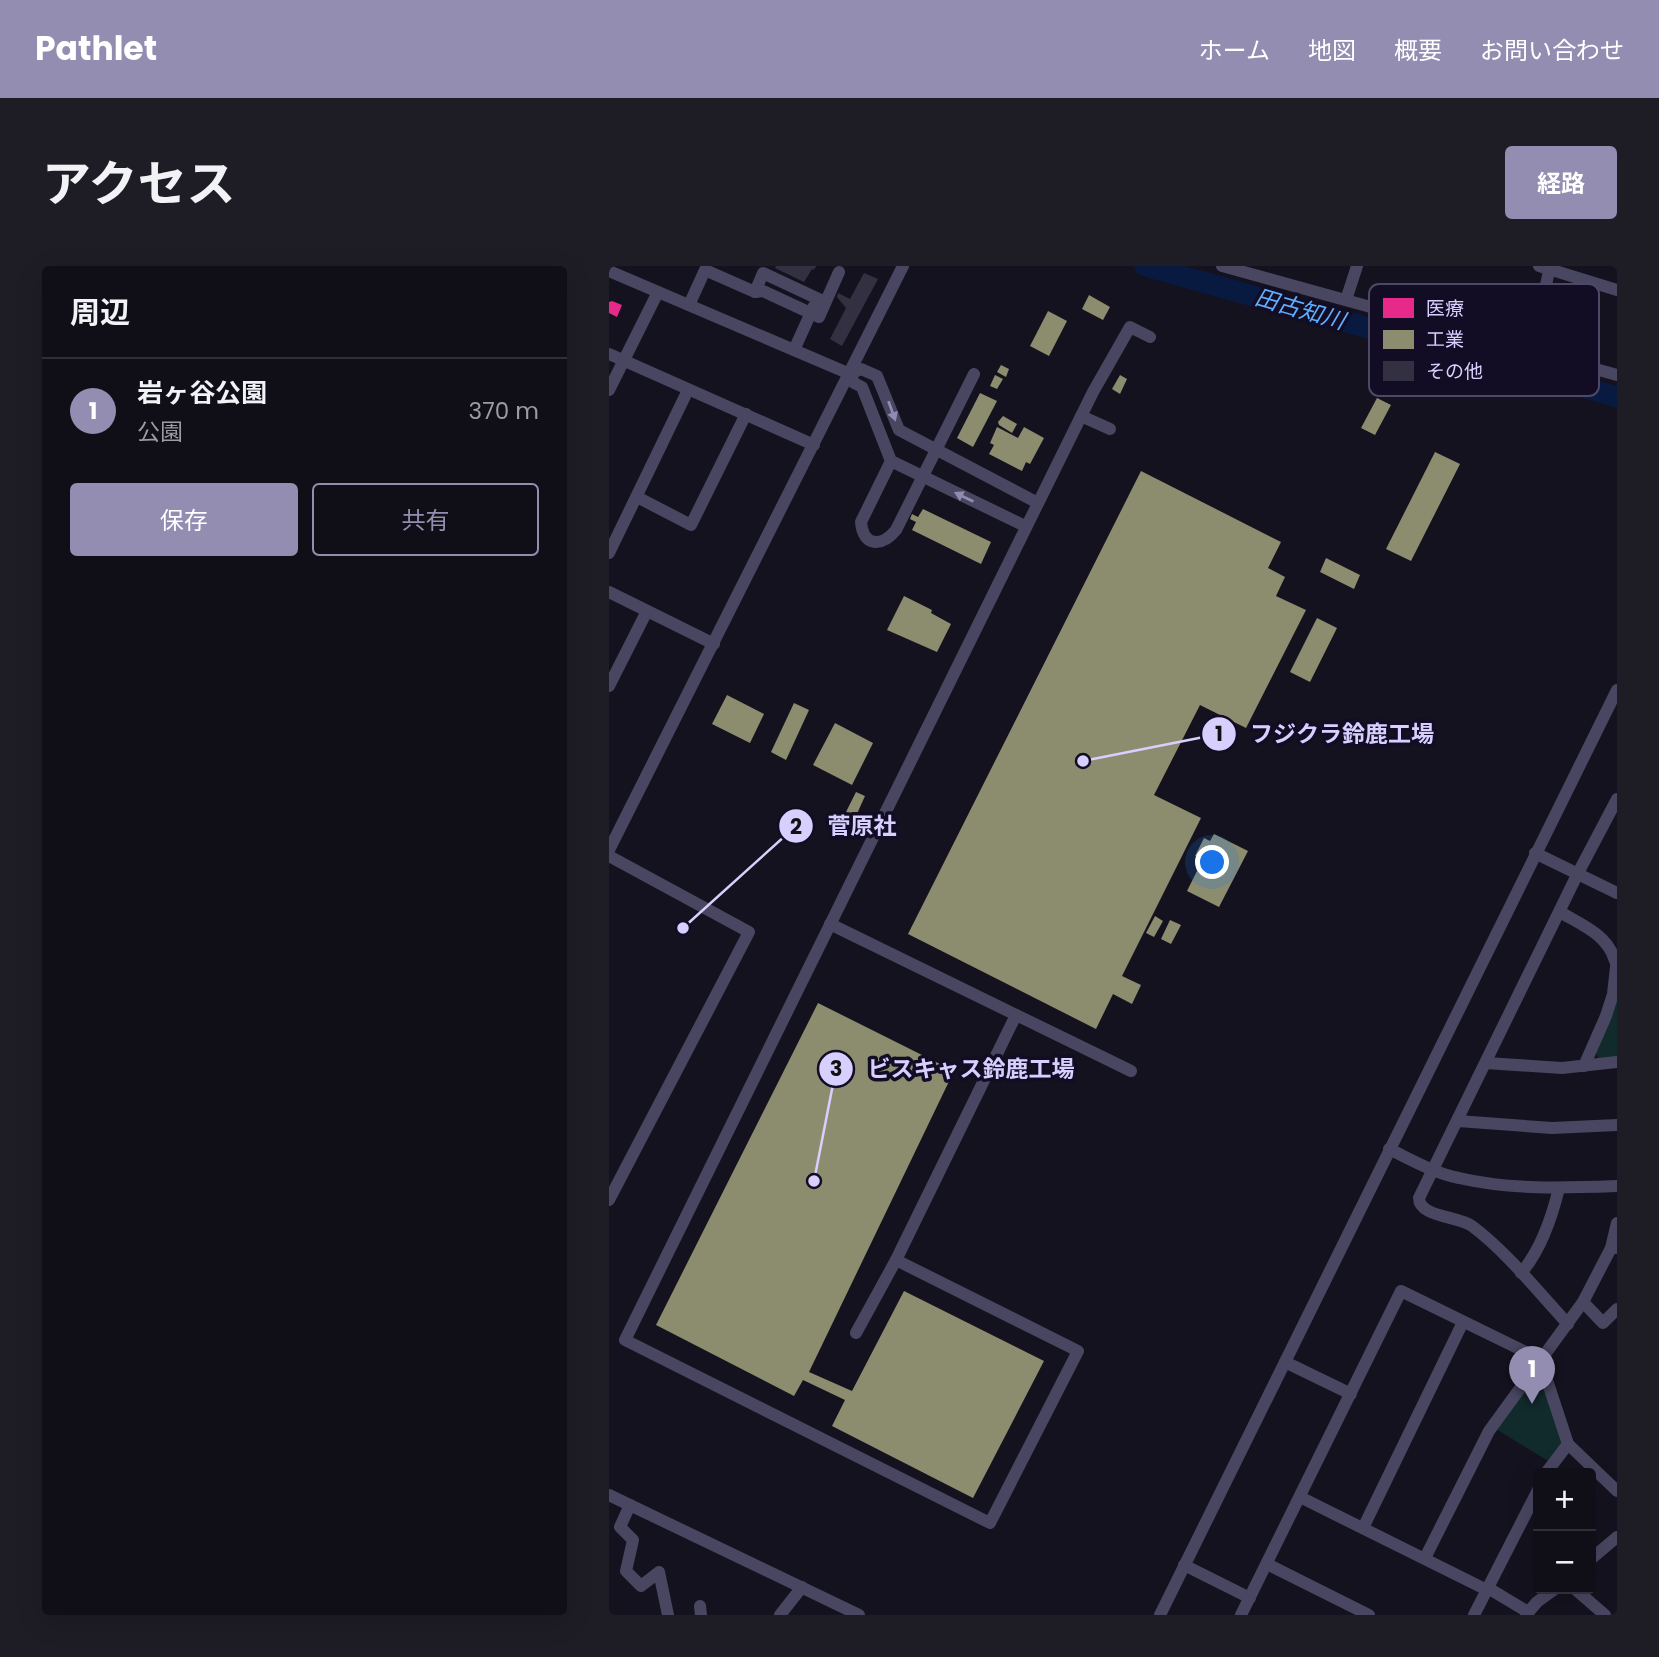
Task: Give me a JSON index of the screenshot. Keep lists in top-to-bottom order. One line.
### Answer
{"water":["田古知川"],"places":["フジクラ鈴鹿工場","菅原社","ビスキャス鈴鹿工場"],"legend":["医療","工業","その他"],"page":{"header":"Pathlet","nav":["ホーム","地図","概要","お問い合わせ"],"title":"アクセス","buttons":["経路",["保存","共有"]],"heading":"周辺","list":[{"mark":"1","name":"岩ヶ谷公園","note":"公園","value":"370 m"}],"pins":"1","map_buttons":["+","−"]}}
